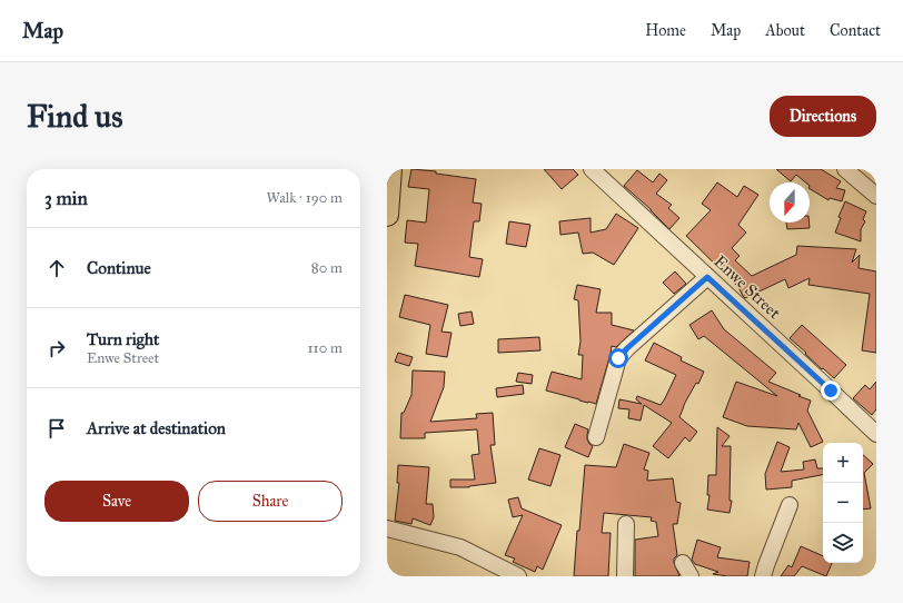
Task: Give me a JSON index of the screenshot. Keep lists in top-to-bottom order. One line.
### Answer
{"streets":{"street":["Enwe Street"]},"north":"bottom","page":{"header":"Map","nav":["Home","Map","About","Contact"],"buttons":["Directions",["Save","Share"]],"title":"Find us","heading":["3 min","Walk · 190 m"],"list":[["Continue","80 m"],["Turn right","Enwe Street","110 m"],"Arrive at destination"],"map_buttons":["+","−"]}}
